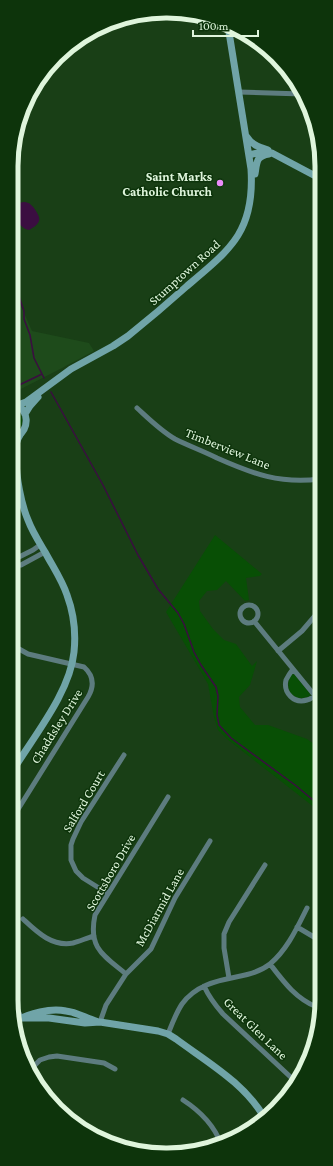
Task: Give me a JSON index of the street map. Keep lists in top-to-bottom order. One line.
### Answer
{"streets":{"street":["Stumptown Road","Timberview Lane","Chaddsley Drive","Salford Court","Scottsboro Drive","McDiarmid Lane","Great Glen Lane"]},"crossings":[["Salford Court","Scottsboro Drive"],["Scottsboro Drive","McDiarmid Lane"]],"places":["Saint Marks Catholic Church"],"scale_bar":"100 m"}
